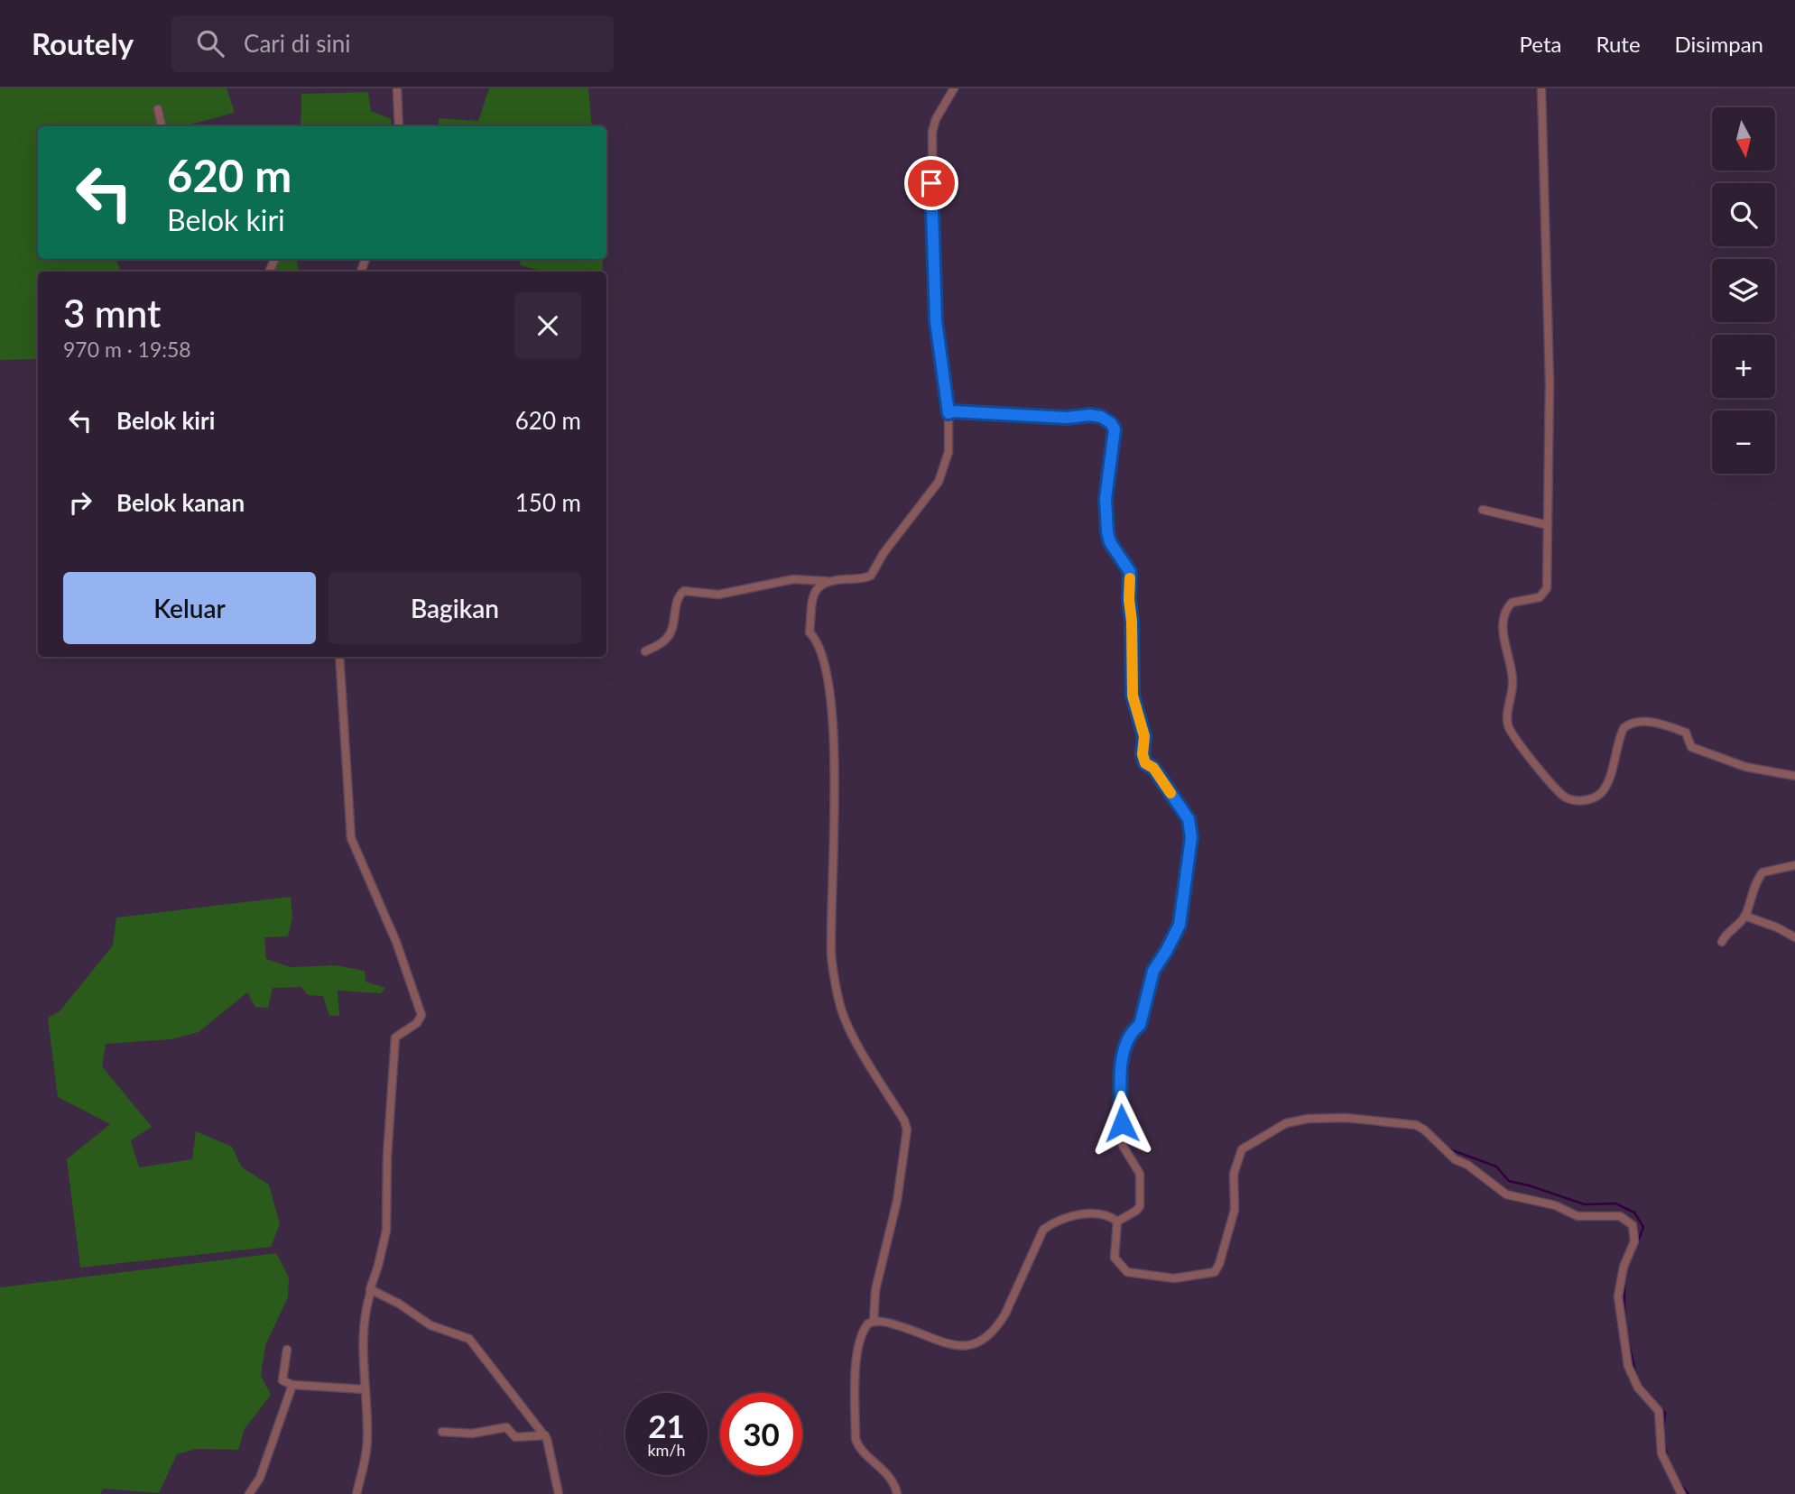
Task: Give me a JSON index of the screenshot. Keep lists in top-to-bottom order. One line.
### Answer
{"north":"bottom","page":{"header":"Routely","search":"Cari di sini","nav":["Peta","Rute","Disimpan"],"map_buttons":["+","−"],"turn":["620 m","Belok kiri"],"heading":["3 mnt","970 m · 19:58"],"list":[{"name":"Belok kiri","value":"620 m"},{"name":"Belok kanan","value":"150 m"}],"buttons":["Keluar","Bagikan"],"speed":"21 km/h","limit":"30"}}
